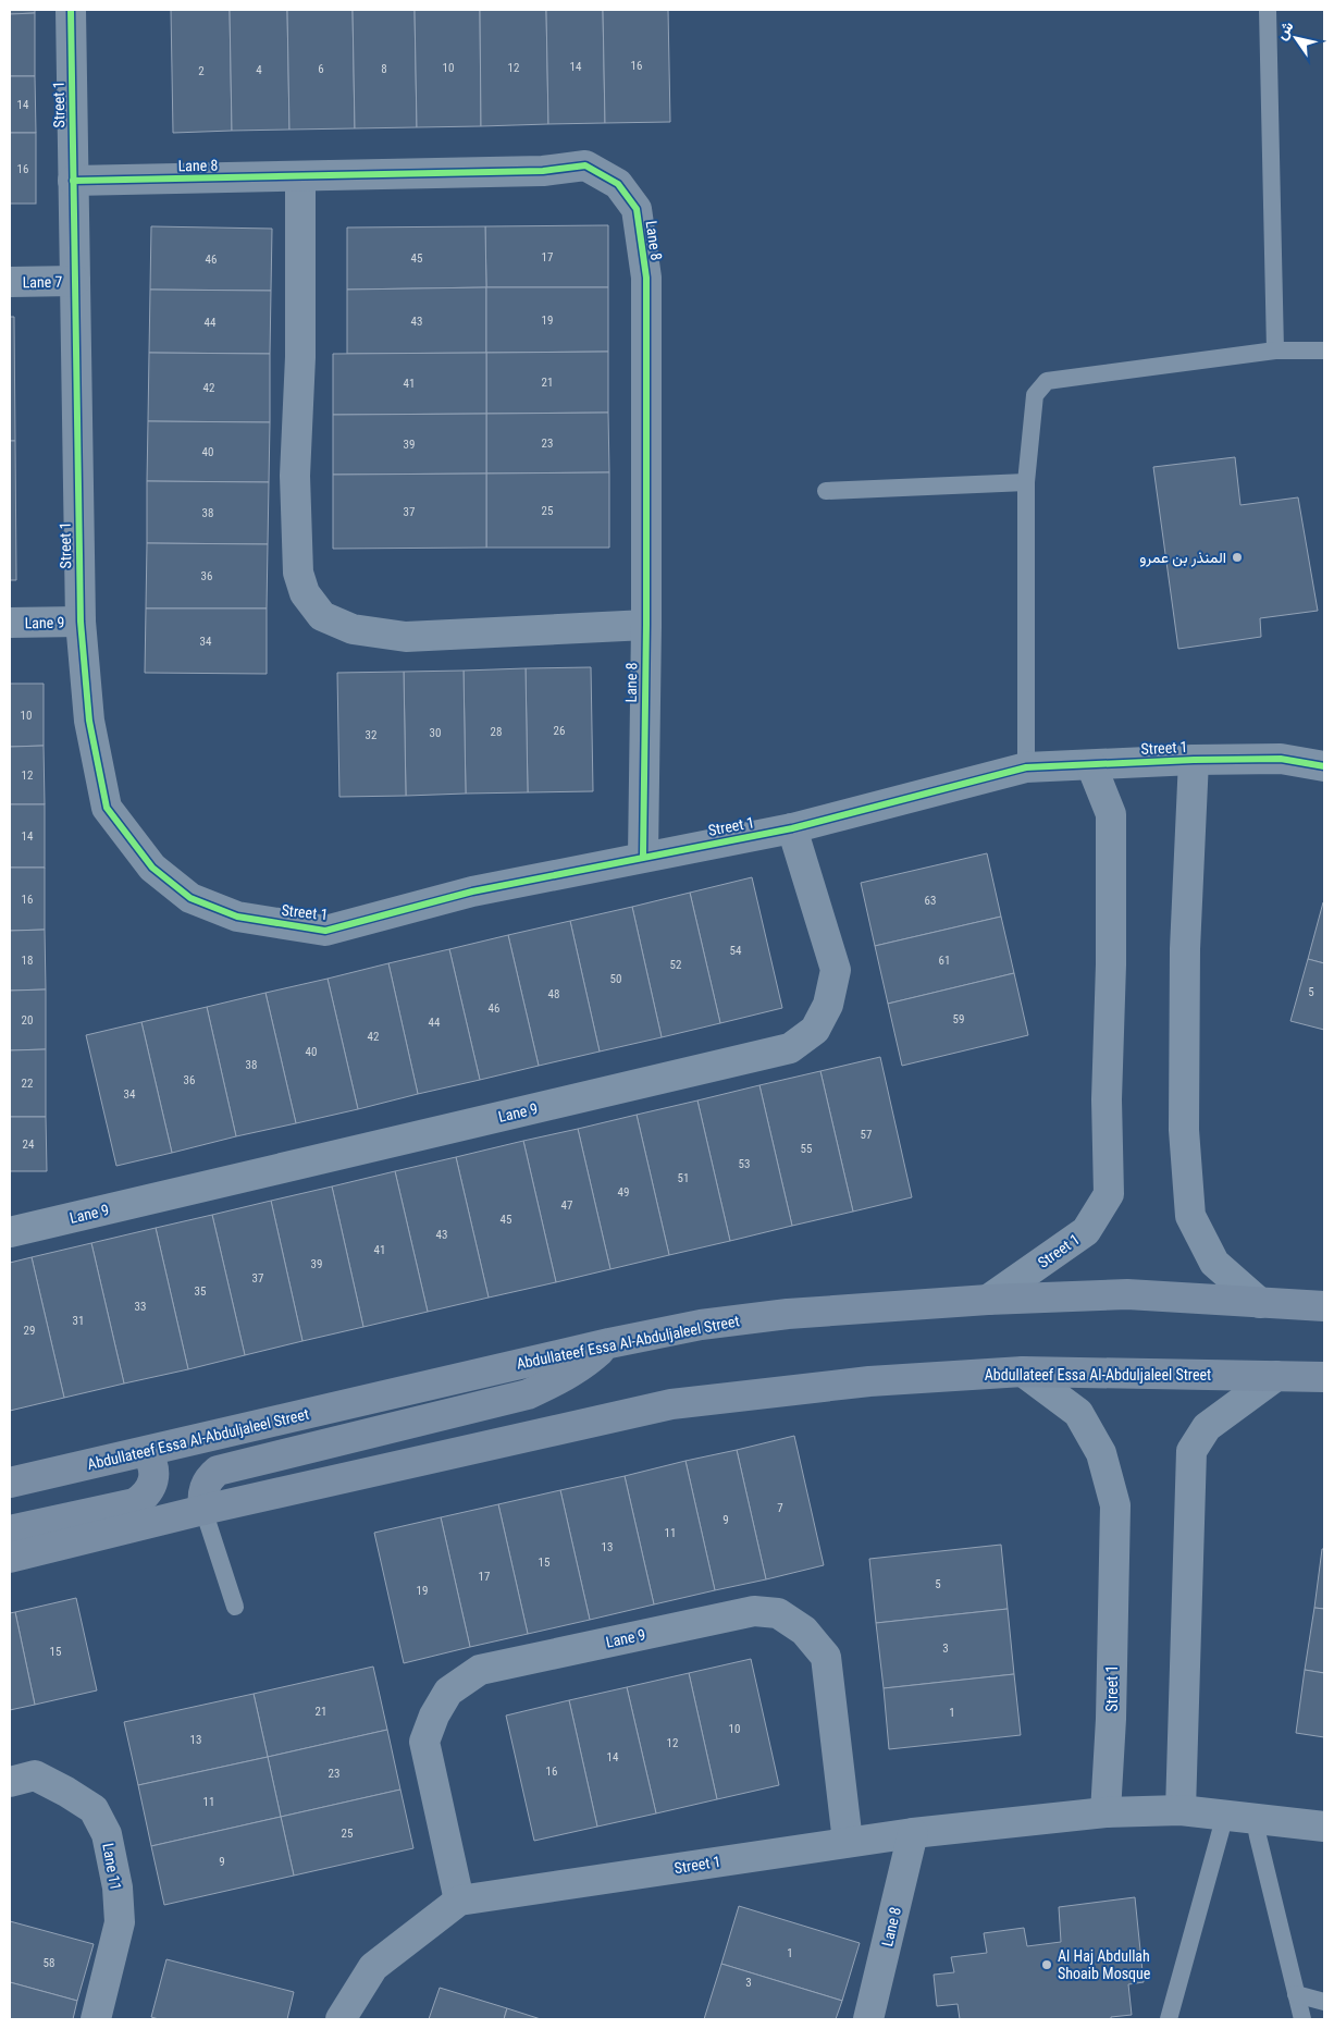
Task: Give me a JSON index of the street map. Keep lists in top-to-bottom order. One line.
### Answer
{"streets":{"main road":["Abdullateef Essa Al-Abduljaleel Street"],"street":["Street 1","Lane 8","Lane 7","Lane 9","Lane 11"]},"crossings":[["Street 1","Lane 8"],["Street 1","Lane 7"],["Street 1","Lane 9"],["Street 1","Abdullateef Essa Al-Abduljaleel Street"]],"places":["المنذر بن عمرو","Al Haj Abdullah Shoaib Mosque"],"house_numbers":["16","14","10","12","6","8","4","2","14","16","17","45","46","19","43","44","21","41","42","23","39","40","25","37","38","36","34","10","26","28","30","32","12","14","16","63","54","18","61","52","50","5","48","46","59","20","44","42","40","38","36","22","34","57","24","55","53","51","49","47","45","43","41","39","37","35","33","31","29","7","9","11","13","15","17","5","19","3","15","21","1","10","13","12","14","16","23","11","25","9","1","58","3"],"north":"top left"}
